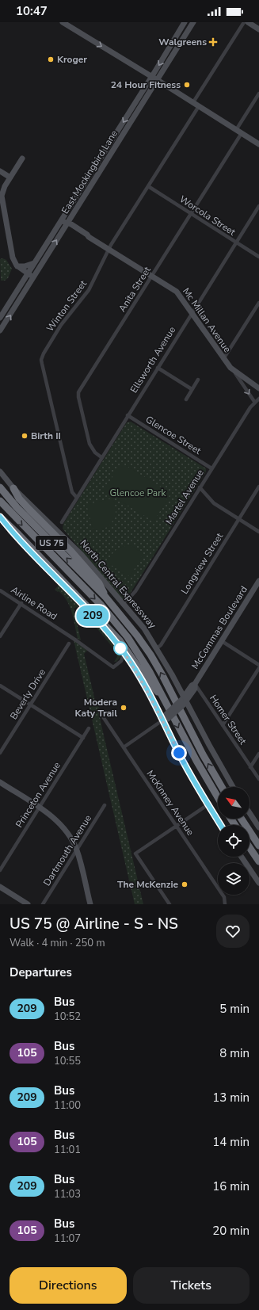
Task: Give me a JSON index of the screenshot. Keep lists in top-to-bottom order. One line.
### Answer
{"streets":{"highway":["US 75","North Central Expressway"],"main road":["East Mockingbird Lane","Mc Millan Avenue","McCommas Boulevard"],"street":["Worcola Street","Anita Street","Winton Street","Ellsworth Avenue","Glencoe Street","Martel Avenue","Longview Street","Airline Road","Beverly Drive","Homer Street","Princeton Avenue","McKinney Avenue","Dartmouth Avenue"]},"crossings":[["East Mockingbird Lane","Mc Millan Avenue"],["Worcola Street","Anita Street"],["Worcola Street","Winton Street"],["Worcola Street","Ellsworth Avenue"],["Anita Street","Mc Millan Avenue"],["Anita Street","Ellsworth Avenue"],["Winton Street","Mc Millan Avenue"],["Winton Street","Ellsworth Avenue"],["Mc Millan Avenue","Ellsworth Avenue"],["Ellsworth Avenue","Glencoe Street"],["Glencoe Street","Martel Avenue"],["Martel Avenue","North Central Expressway"],["Longview Street","North Central Expressway"],["North Central Expressway","McCommas Boulevard"],["McCommas Boulevard","Homer Street"],["McCommas Boulevard","McKinney Avenue"]],"parks":["Glencoe Park"],"places":{"health":["Walgreens"],"other":["Kroger","24 Hour Fitness","Birth II","Modera Katy Trail","The McKenzie"]},"lines":["bus line 209"],"north":"top left","page":{"status":"10:47","on_map":"209","heading":[["US 75 @ Airline - S - NS","Walk · 4 min · 250 m"],"Departures"],"list":[{"mark":"209","name":"Bus","note":"10:52","value":"5 min"},{"mark":"105","name":"Bus","note":"10:55","value":"8 min"},{"mark":"209","name":"Bus","note":"11:00","value":"13 min"},{"mark":"105","name":"Bus","note":"11:01","value":"14 min"},{"mark":"209","name":"Bus","note":"11:03","value":"16 min"},{"mark":"105","name":"Bus","note":"11:07","value":"20 min"}],"buttons":["Directions","Tickets"]}}
